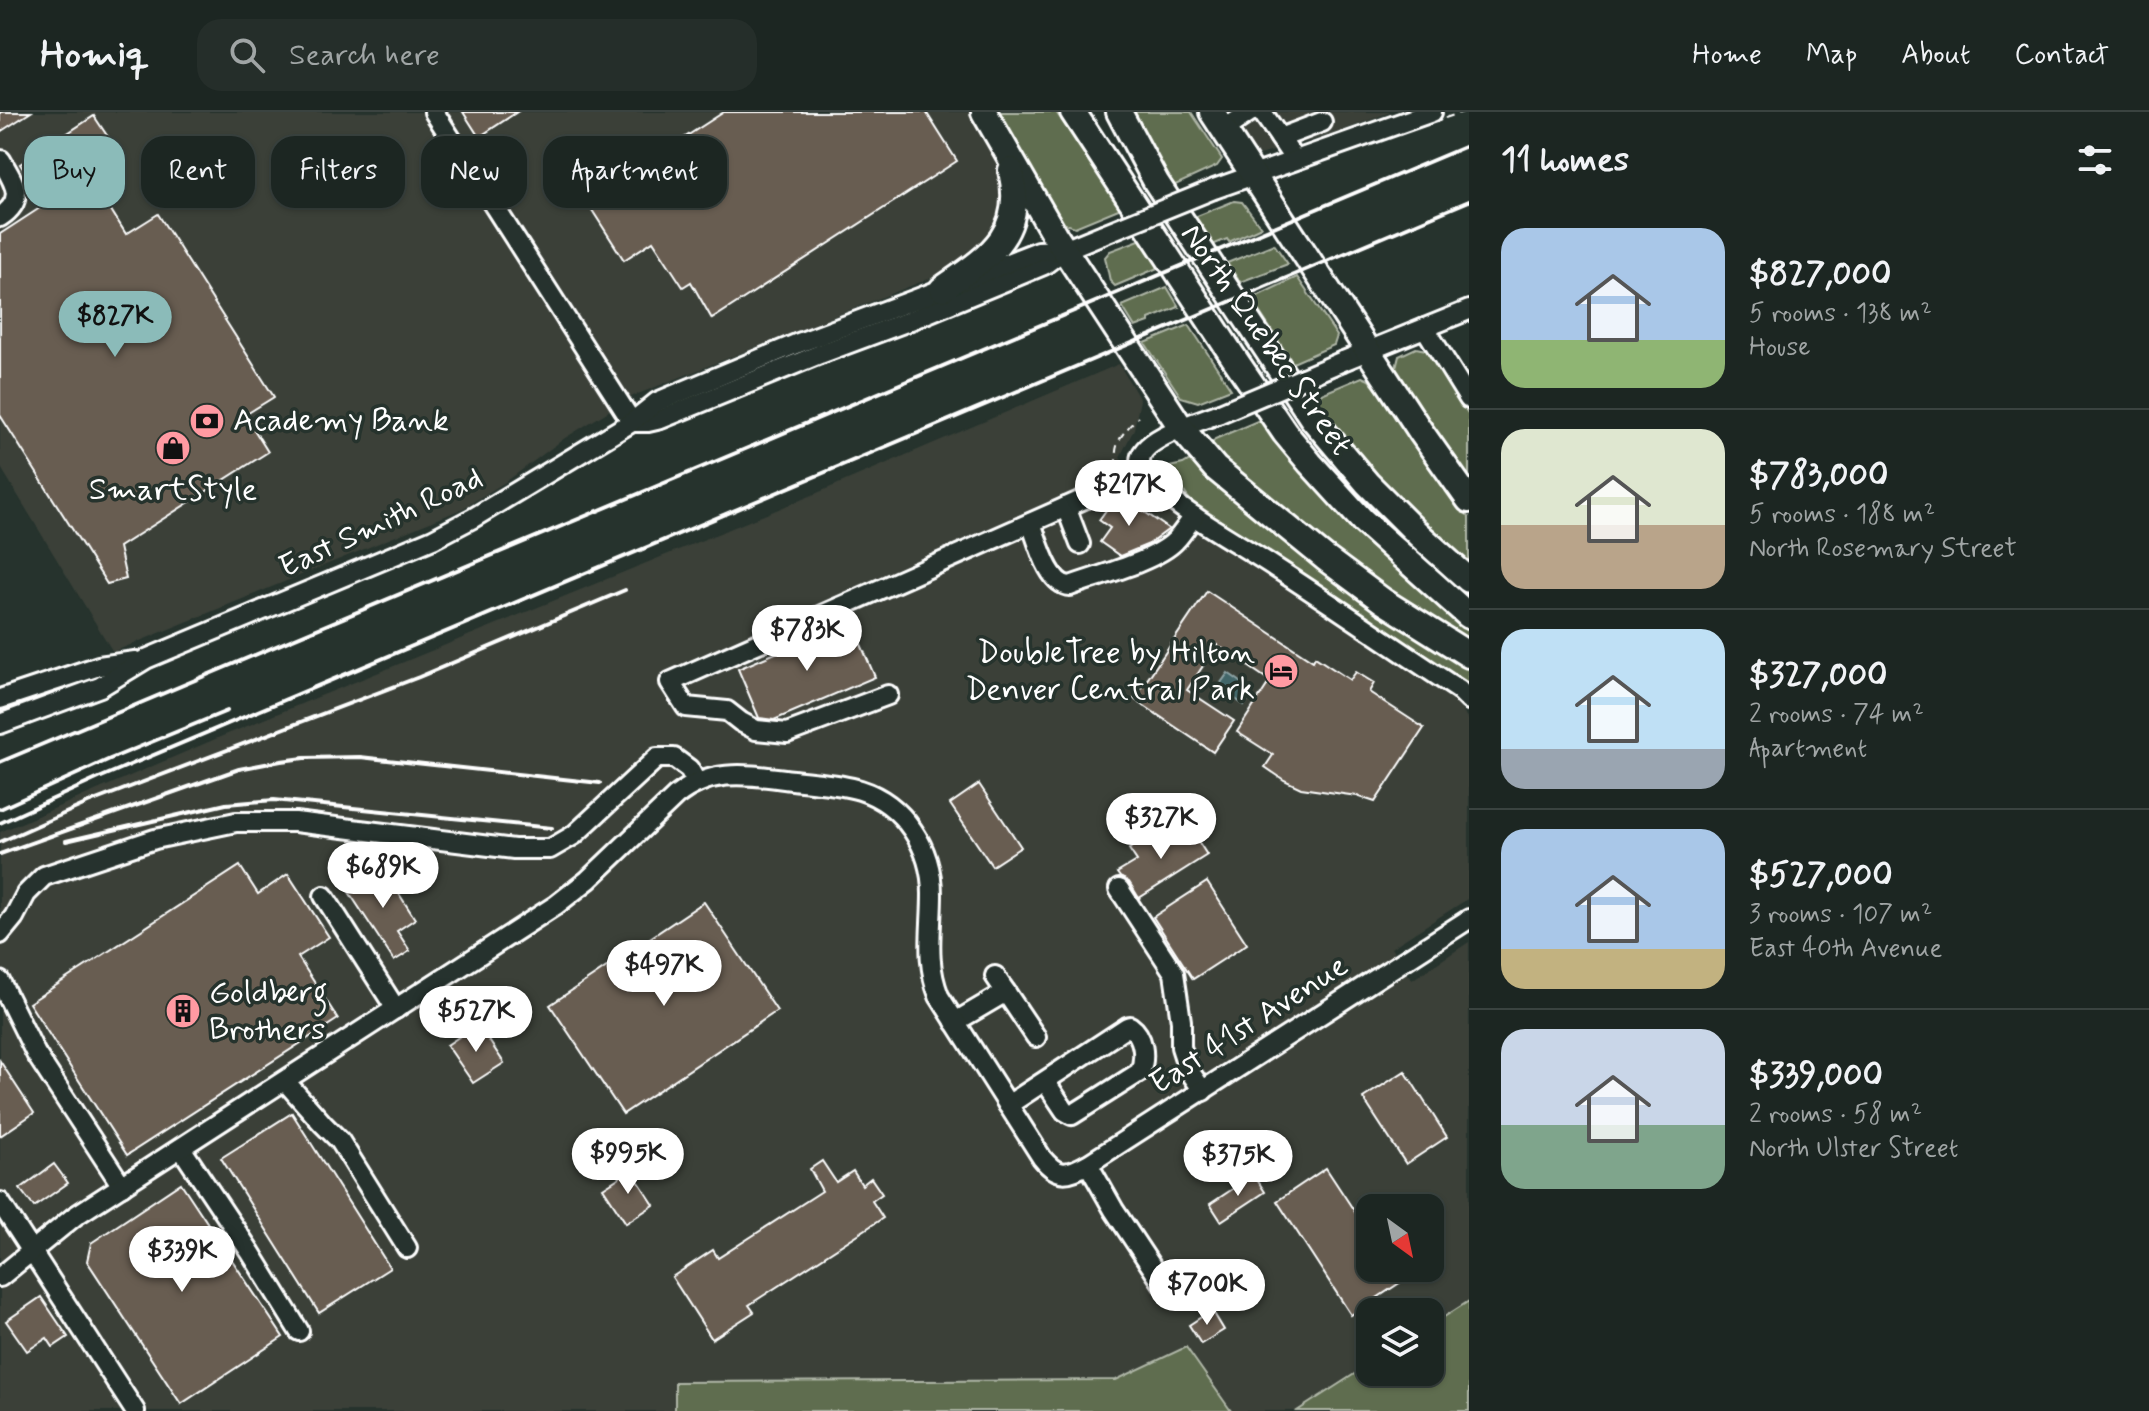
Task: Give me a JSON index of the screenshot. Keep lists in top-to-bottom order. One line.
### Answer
{"streets":{"main road":["North Quebec Street"],"street":["East Smith Road","East 41st Avenue"]},"places":{"bank":["Academy Bank"],"shop":["SmartStyle"],"hotel":["DoubleTree by Hilton Denver Central Park"],"building":["Goldberg Brothers"]},"north":"bottom right","page":{"header":"Homiq","search":"Search here","nav":["Home","Map","About","Contact"],"heading":"11 homes","chip":["Buy","Rent","Filters","New","Apartment"],"list":[{"name":"$827,000","note":"5 rooms · 138 m² · House"},{"name":"$783,000","note":"5 rooms · 188 m² · North Rosemary Street"},{"name":"$327,000","note":"2 rooms · 74 m² · Apartment"},{"name":"$527,000","note":"3 rooms · 107 m² · East 40th Avenue"},{"name":"$339,000","note":"2 rooms · 58 m² · North Ulster Street"}],"price":["$827K","$217K","$783K","$327K","$689K","$497K","$527K","$995K","$375K","$339K","$700K"]}}
